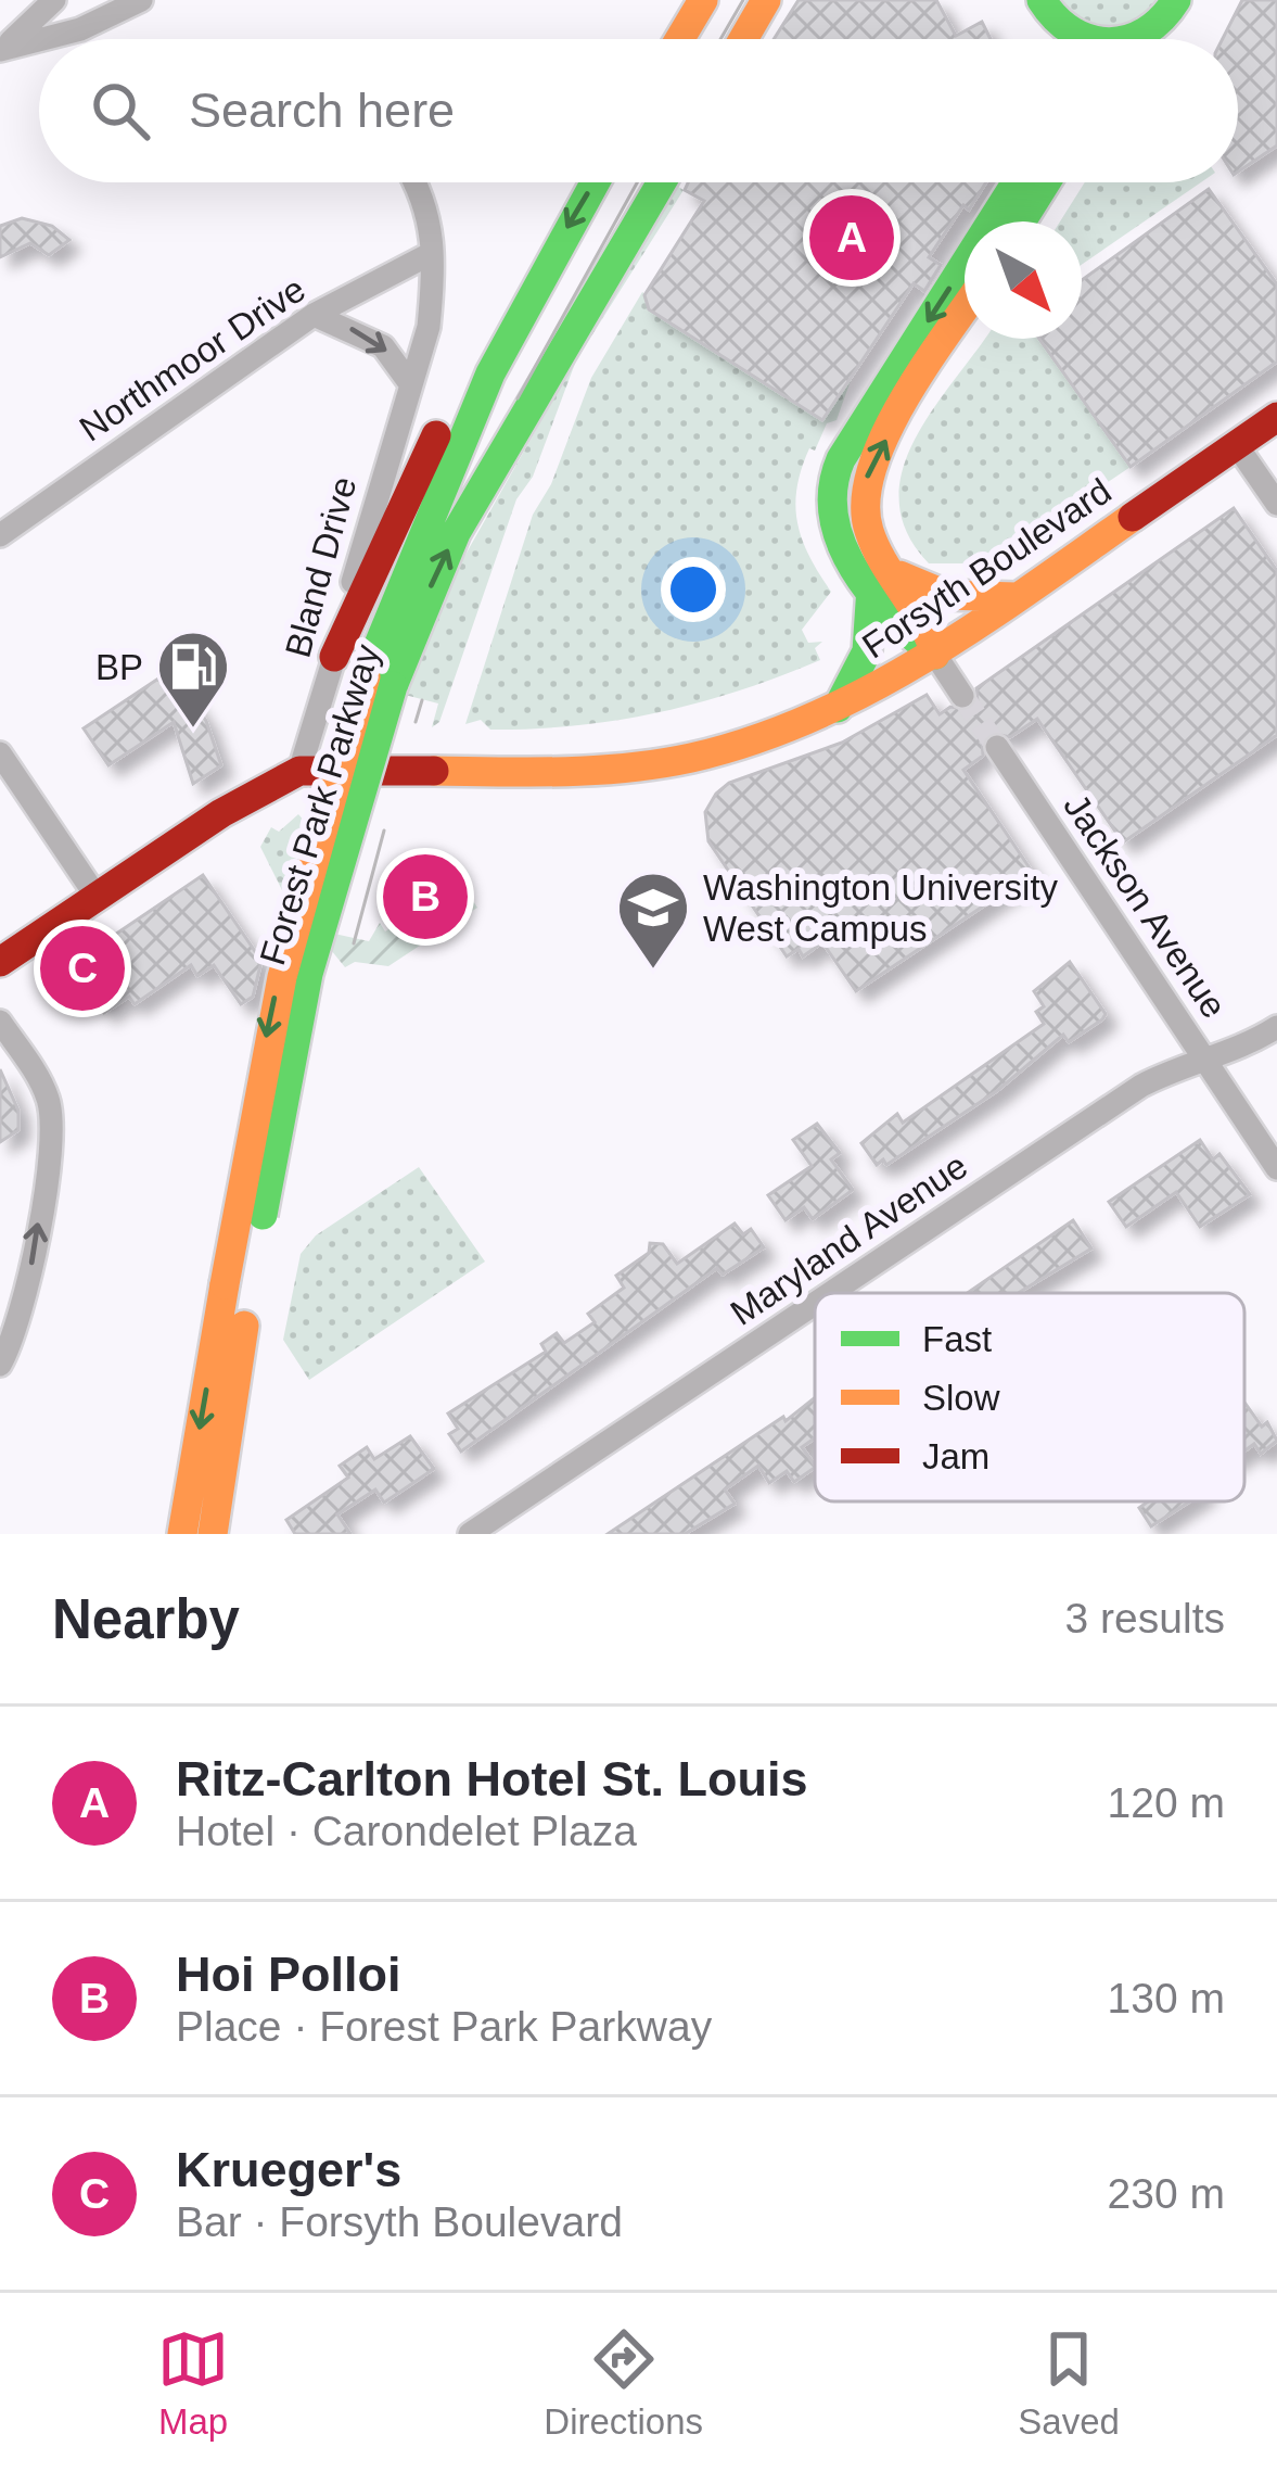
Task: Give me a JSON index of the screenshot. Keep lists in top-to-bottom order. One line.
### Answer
{"streets":{"main road":["Forsyth Boulevard","Forest Park Parkway"],"street":["Northmoor Drive","Bland Drive","Jackson Avenue","Maryland Avenue"]},"crossings":[["Northmoor Drive","Bland Drive"],["Bland Drive","Forsyth Boulevard"],["Jackson Avenue","Maryland Avenue"]],"places":{"fuel station":["BP"],"school or university":["Washington University West Campus"]},"legend":["Fast","Slow","Jam"],"north":"bottom right","page":{"search":"Search here","pins":["A","B","C"],"heading":["Nearby","3 results"],"list":[{"mark":"A","name":"Ritz-Carlton Hotel St. Louis","note":"Hotel · Carondelet Plaza","value":"120 m"},{"mark":"B","name":"Hoi Polloi","note":"Place · Forest Park Parkway","value":"130 m"},{"mark":"C","name":"Krueger's","note":"Bar · Forsyth Boulevard","value":"230 m"}],"nav":["Map","Directions","Saved"]}}
